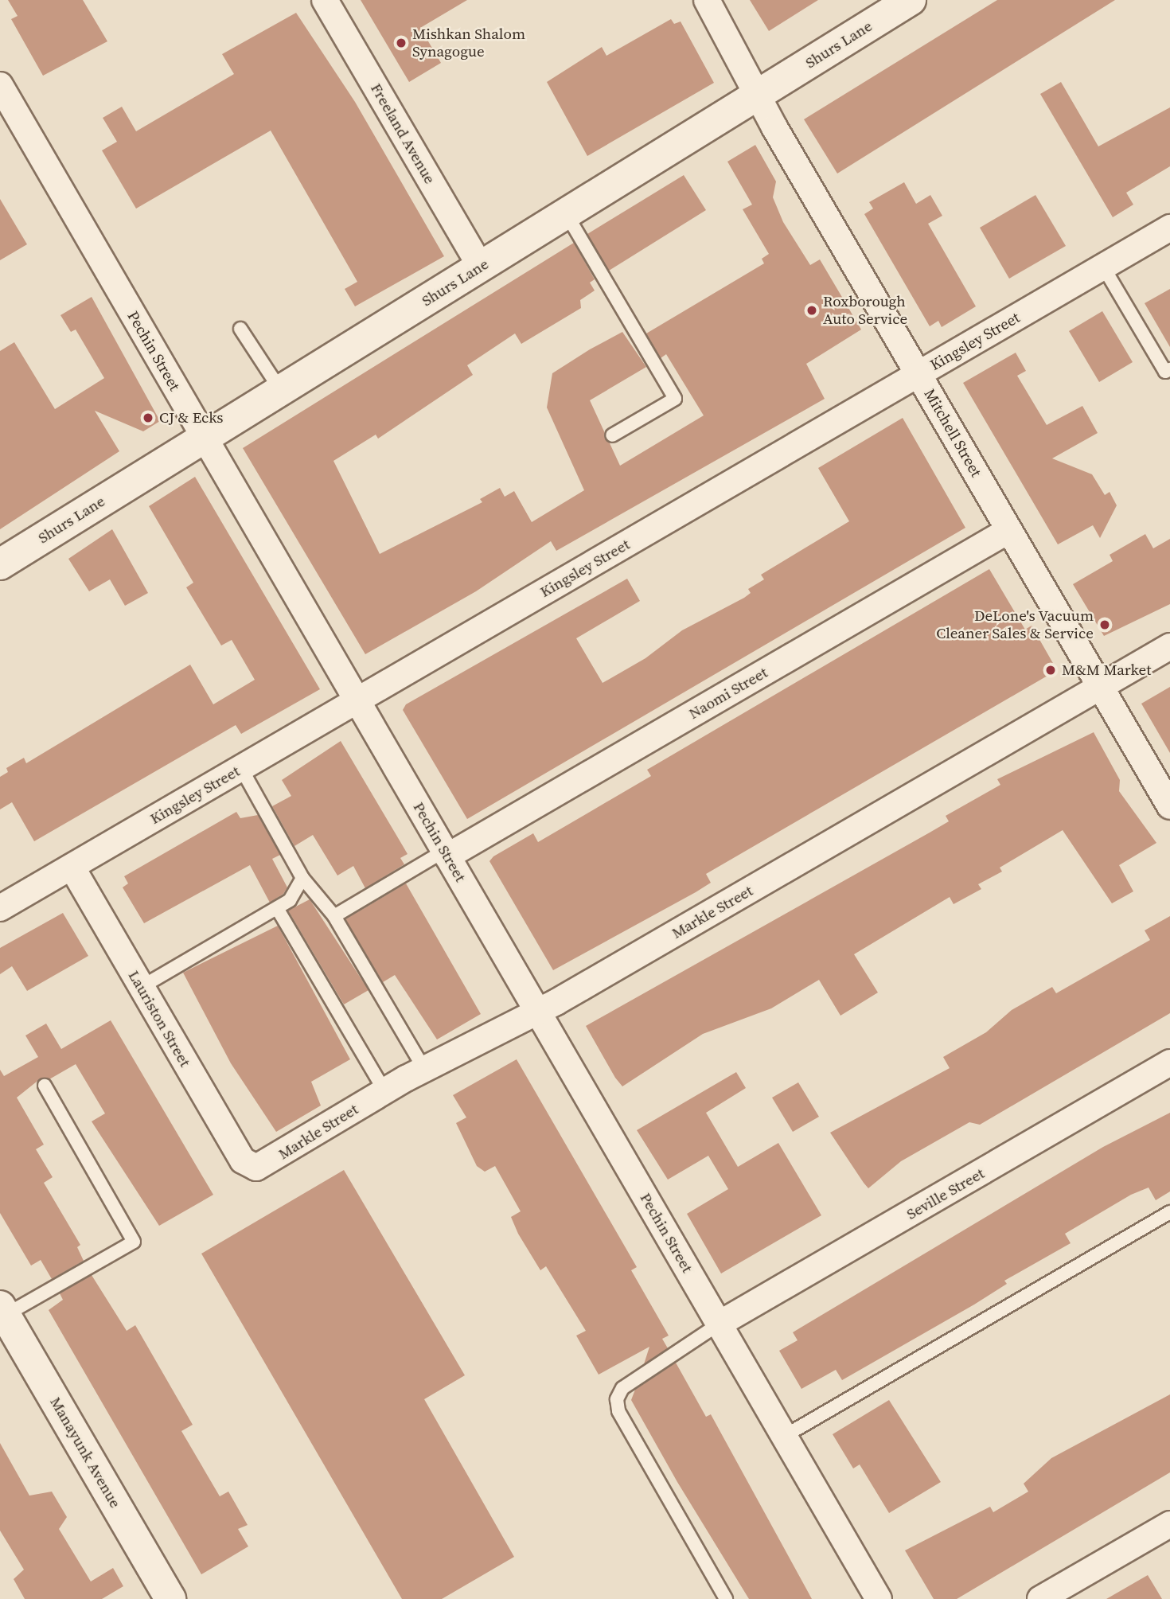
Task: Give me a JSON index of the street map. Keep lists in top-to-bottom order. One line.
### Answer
{"streets":{"street":["Shurs Lane","Freeland Avenue","Kingsley Street","Pechin Street","Mitchell Street","Naomi Street","Markle Street","Lauriston Street","Seville Street","Manayunk Avenue"]},"crossings":[["Shurs Lane","Freeland Avenue"],["Shurs Lane","Pechin Street"],["Shurs Lane","Mitchell Street"],["Kingsley Street","Pechin Street"],["Kingsley Street","Mitchell Street"],["Kingsley Street","Lauriston Street"],["Pechin Street","Naomi Street"],["Pechin Street","Markle Street"],["Pechin Street","Seville Street"],["Mitchell Street","Naomi Street"],["Mitchell Street","Markle Street"],["Markle Street","Lauriston Street"]],"places":["Mishkan Shalom Synagogue","Roxborough Auto Service","CJ & Ecks","DeLone's Vacuum Cleaner Sales & Service","M&M Market"]}
